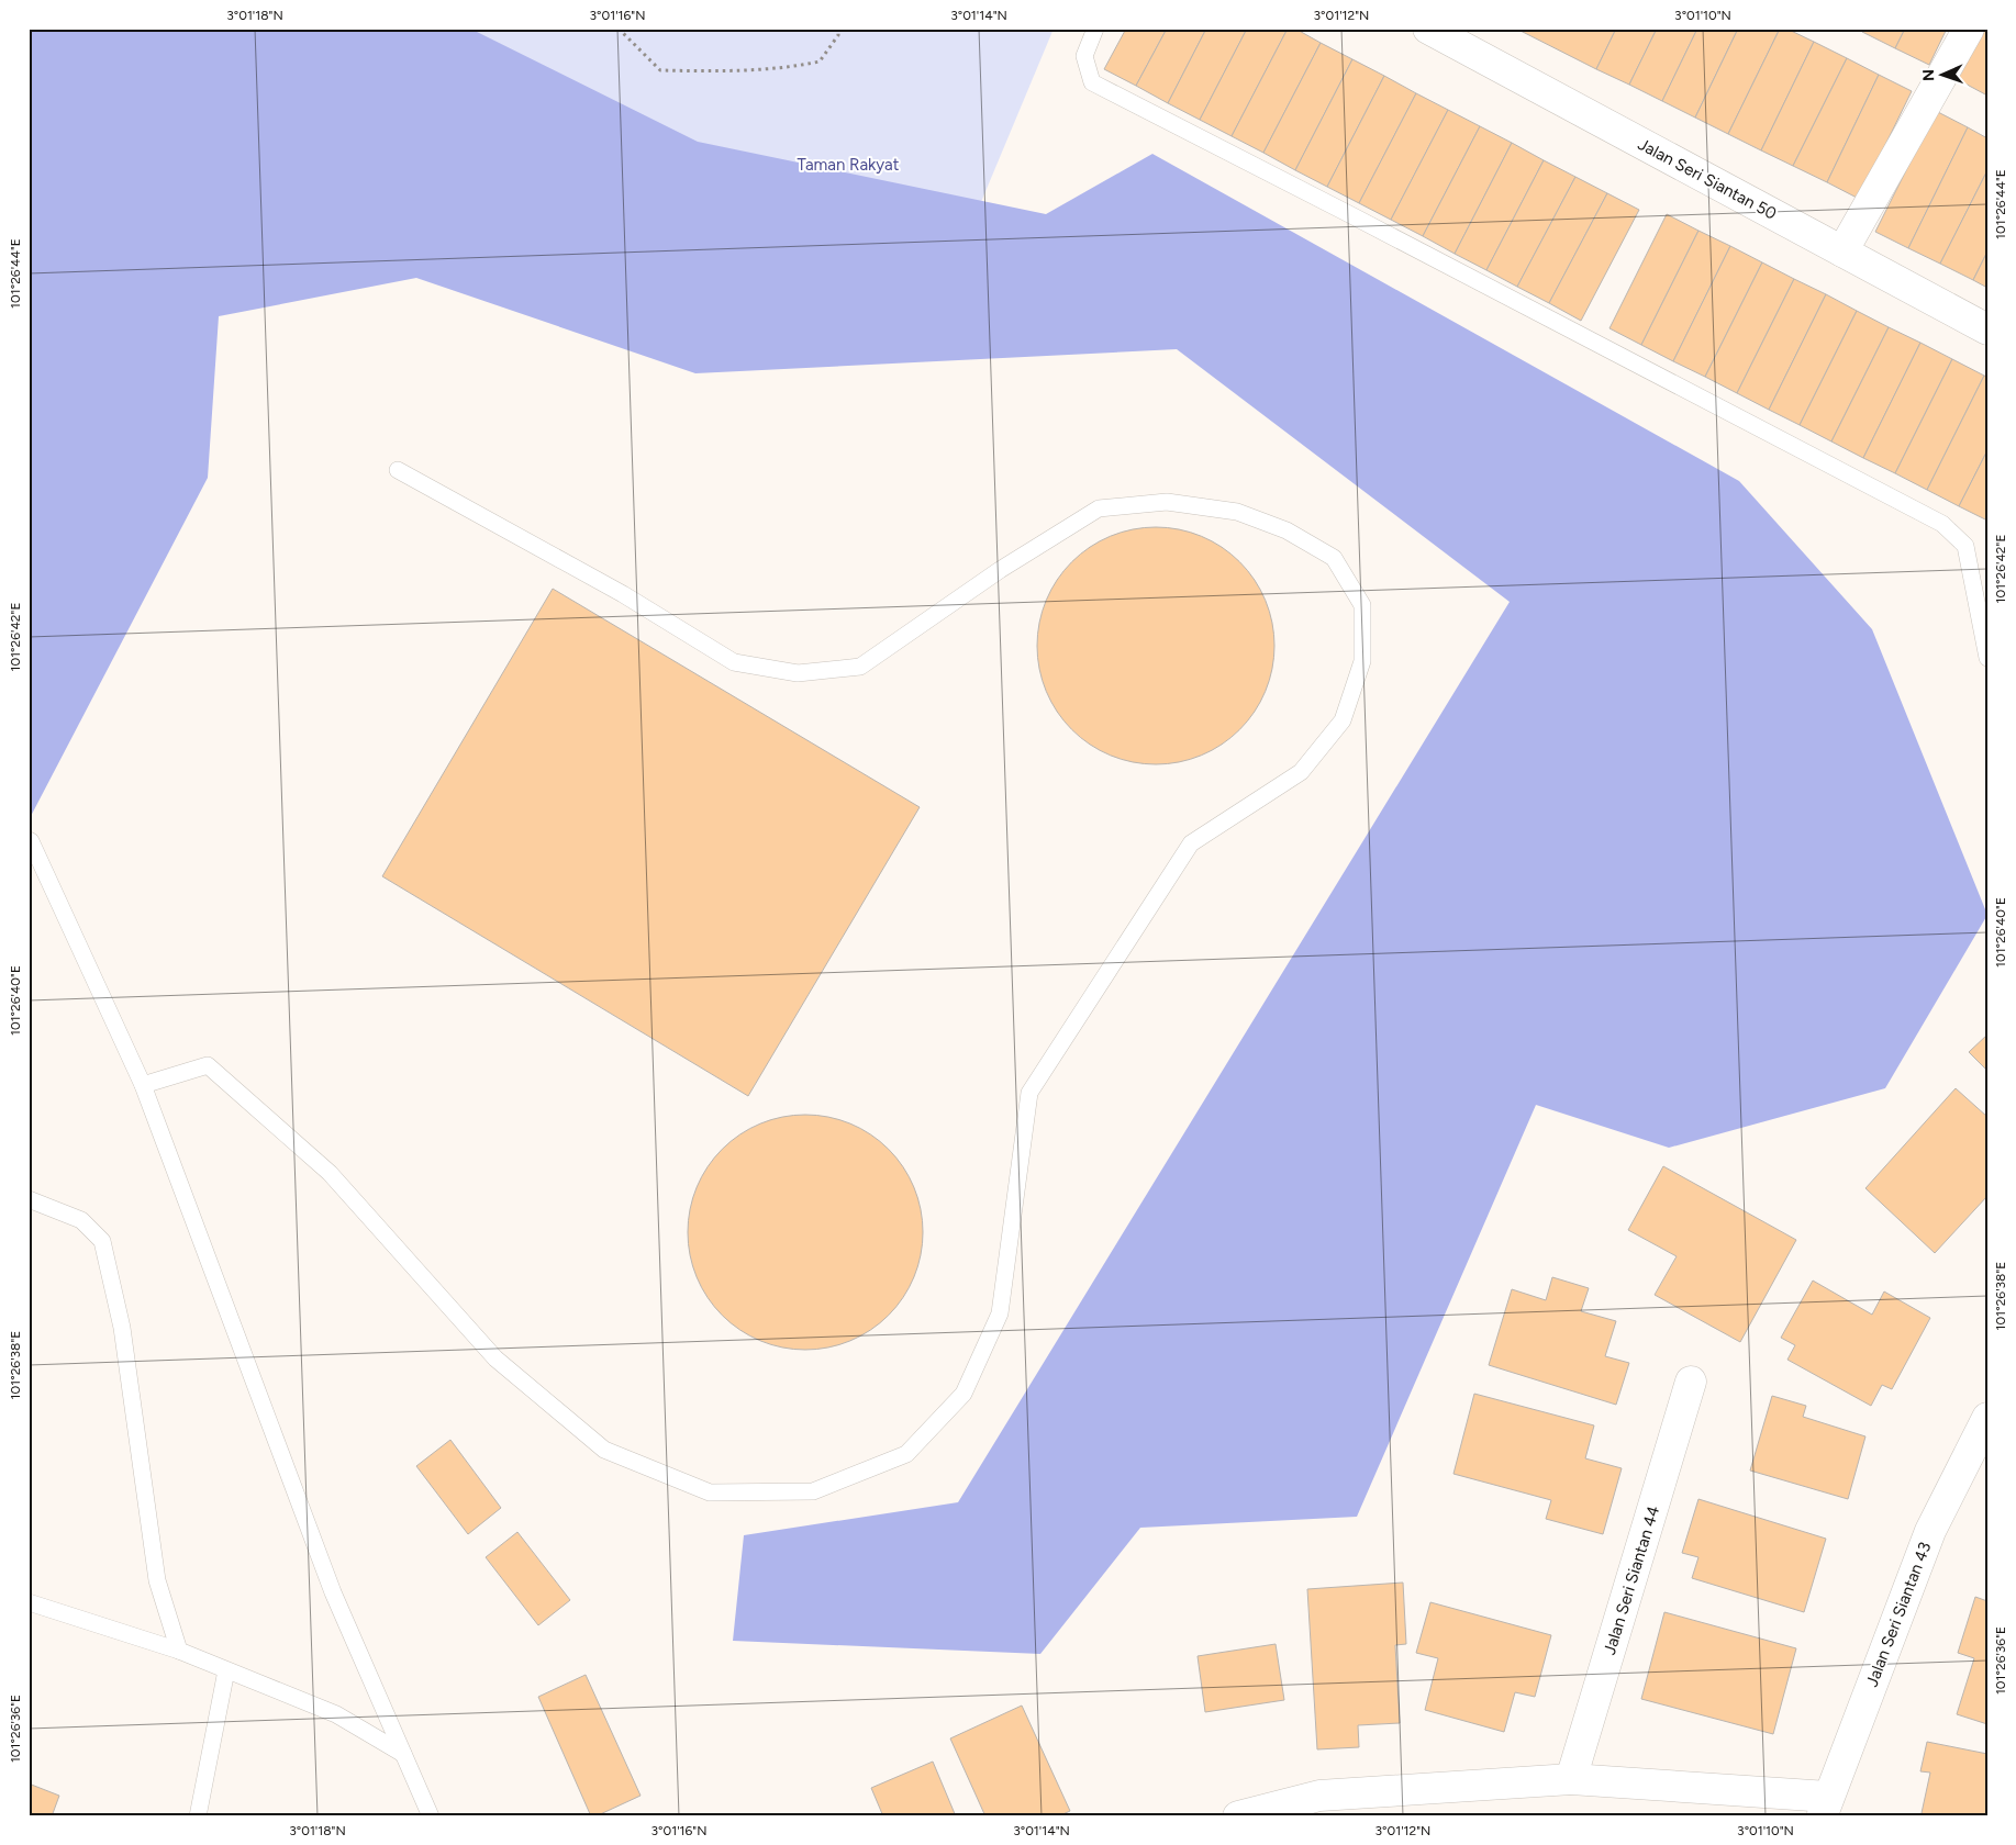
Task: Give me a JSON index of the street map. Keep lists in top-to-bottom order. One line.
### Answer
{"streets":{"street":["Jalan Seri Siantan 50","Jalan Seri Siantan 44","Jalan Seri Siantan 43"]},"parks":["Taman Rakyat"],"north":"left","coordinates":["3°01'18\"N","3°01'16\"N","3°01'14\"N","3°01'12\"N","3°01'10\"N","101°26'44\"E","101°26'42\"E","101°26'40\"E","101°26'38\"E","101°26'36\"E"]}
